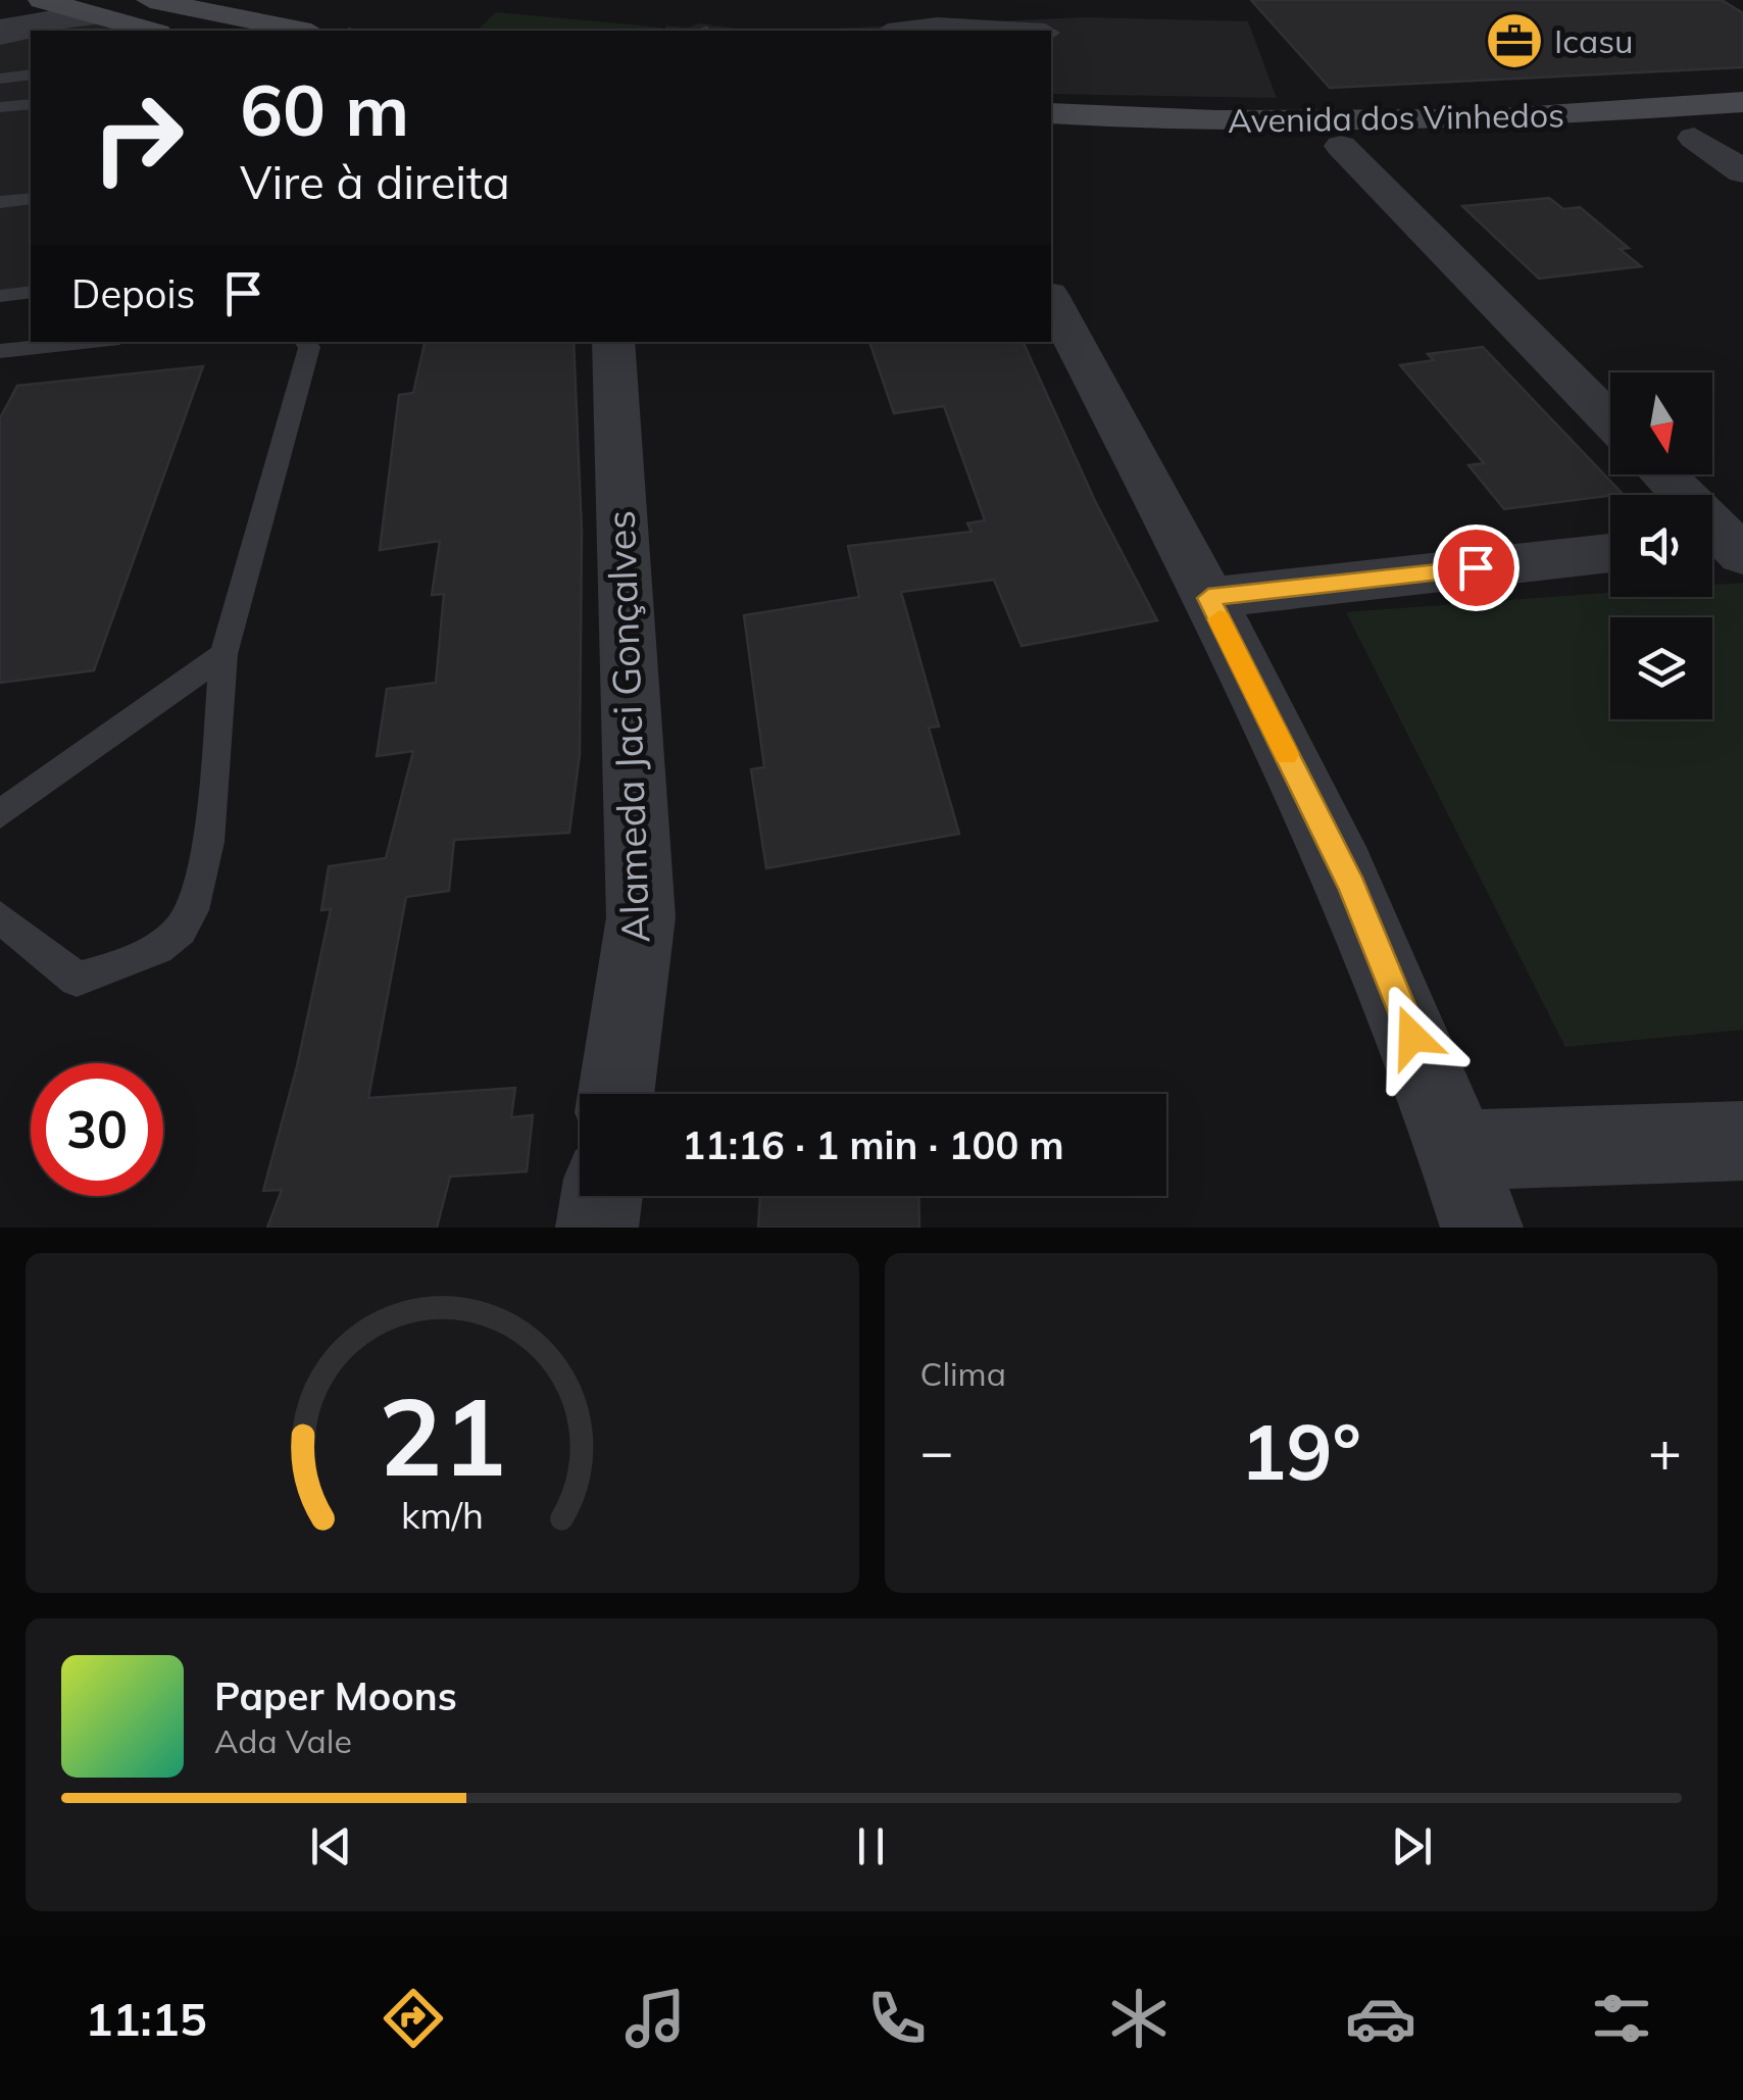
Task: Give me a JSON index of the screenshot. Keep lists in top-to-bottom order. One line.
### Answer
{"streets":{"main road":["Avenida dos Vinhedos"],"street":["Alameda Jaci Gonçalves"]},"places":{"office":["Icasu"]},"north":"bottom","page":{"turn":["60 m","Vire à direita"],"then":"Depois","limit":"30","trip":"11:16 · 1 min · 100 m","tile":"Clima","heat":["−","19°","+"],"song":["Paper Moons","Ada Vale"],"tabs":"11:15","gauge":["21","km/h"]}}
